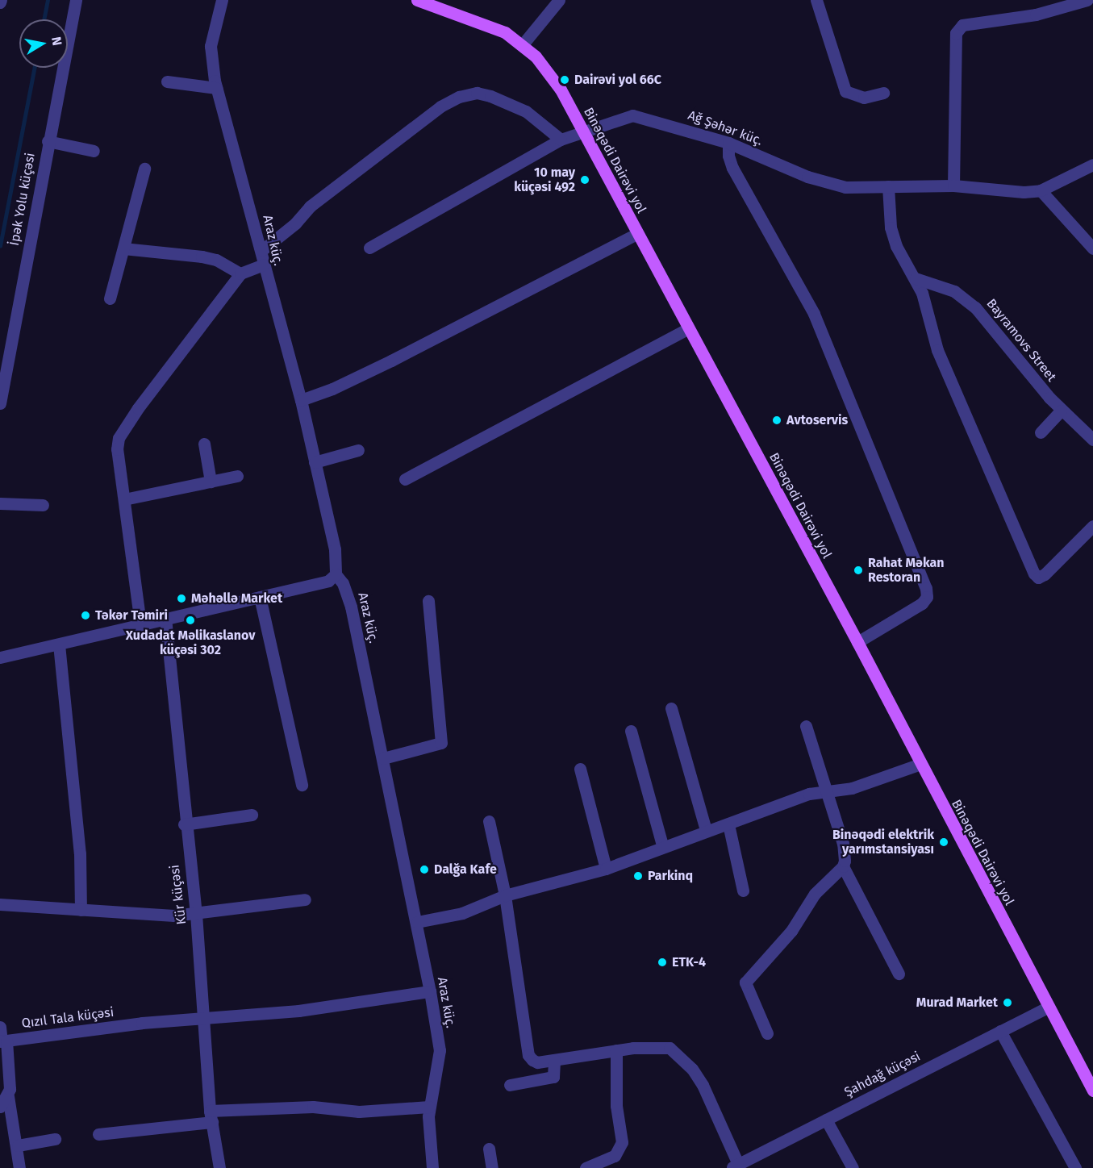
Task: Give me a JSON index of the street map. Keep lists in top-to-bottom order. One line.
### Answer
{"streets":{"main road":["Binəqədi Dairəvi yol"],"street":["Ağ Şəhər küç.","İpək Yolu küçəsi","Araz küç.","Bayramovs Street","Kür küçəsi","Qızıl Tala küçəsi","Şahdağ küçəsi"]},"crossings":[["Ağ Şəhər küç.","Binəqədi Dairəvi yol"],["Binəqədi Dairəvi yol","Şahdağ küçəsi"],["Araz küç.","Qızıl Tala küçəsi"],["Kür küçəsi","Qızıl Tala küçəsi"]],"places":["Dairəvi yol 66C","10 may küçəsi 492","Avtoservis","Rahat Məkan Restoran","Məhəllə Market","Təkər Təmiri","Xudadat Məlikaslanov küçəsi 302","Binəqədi elektrik yarımstansiyası","Dalğa Kafe","Parkinq","ETK-4","Murad Market"],"north":"right"}
